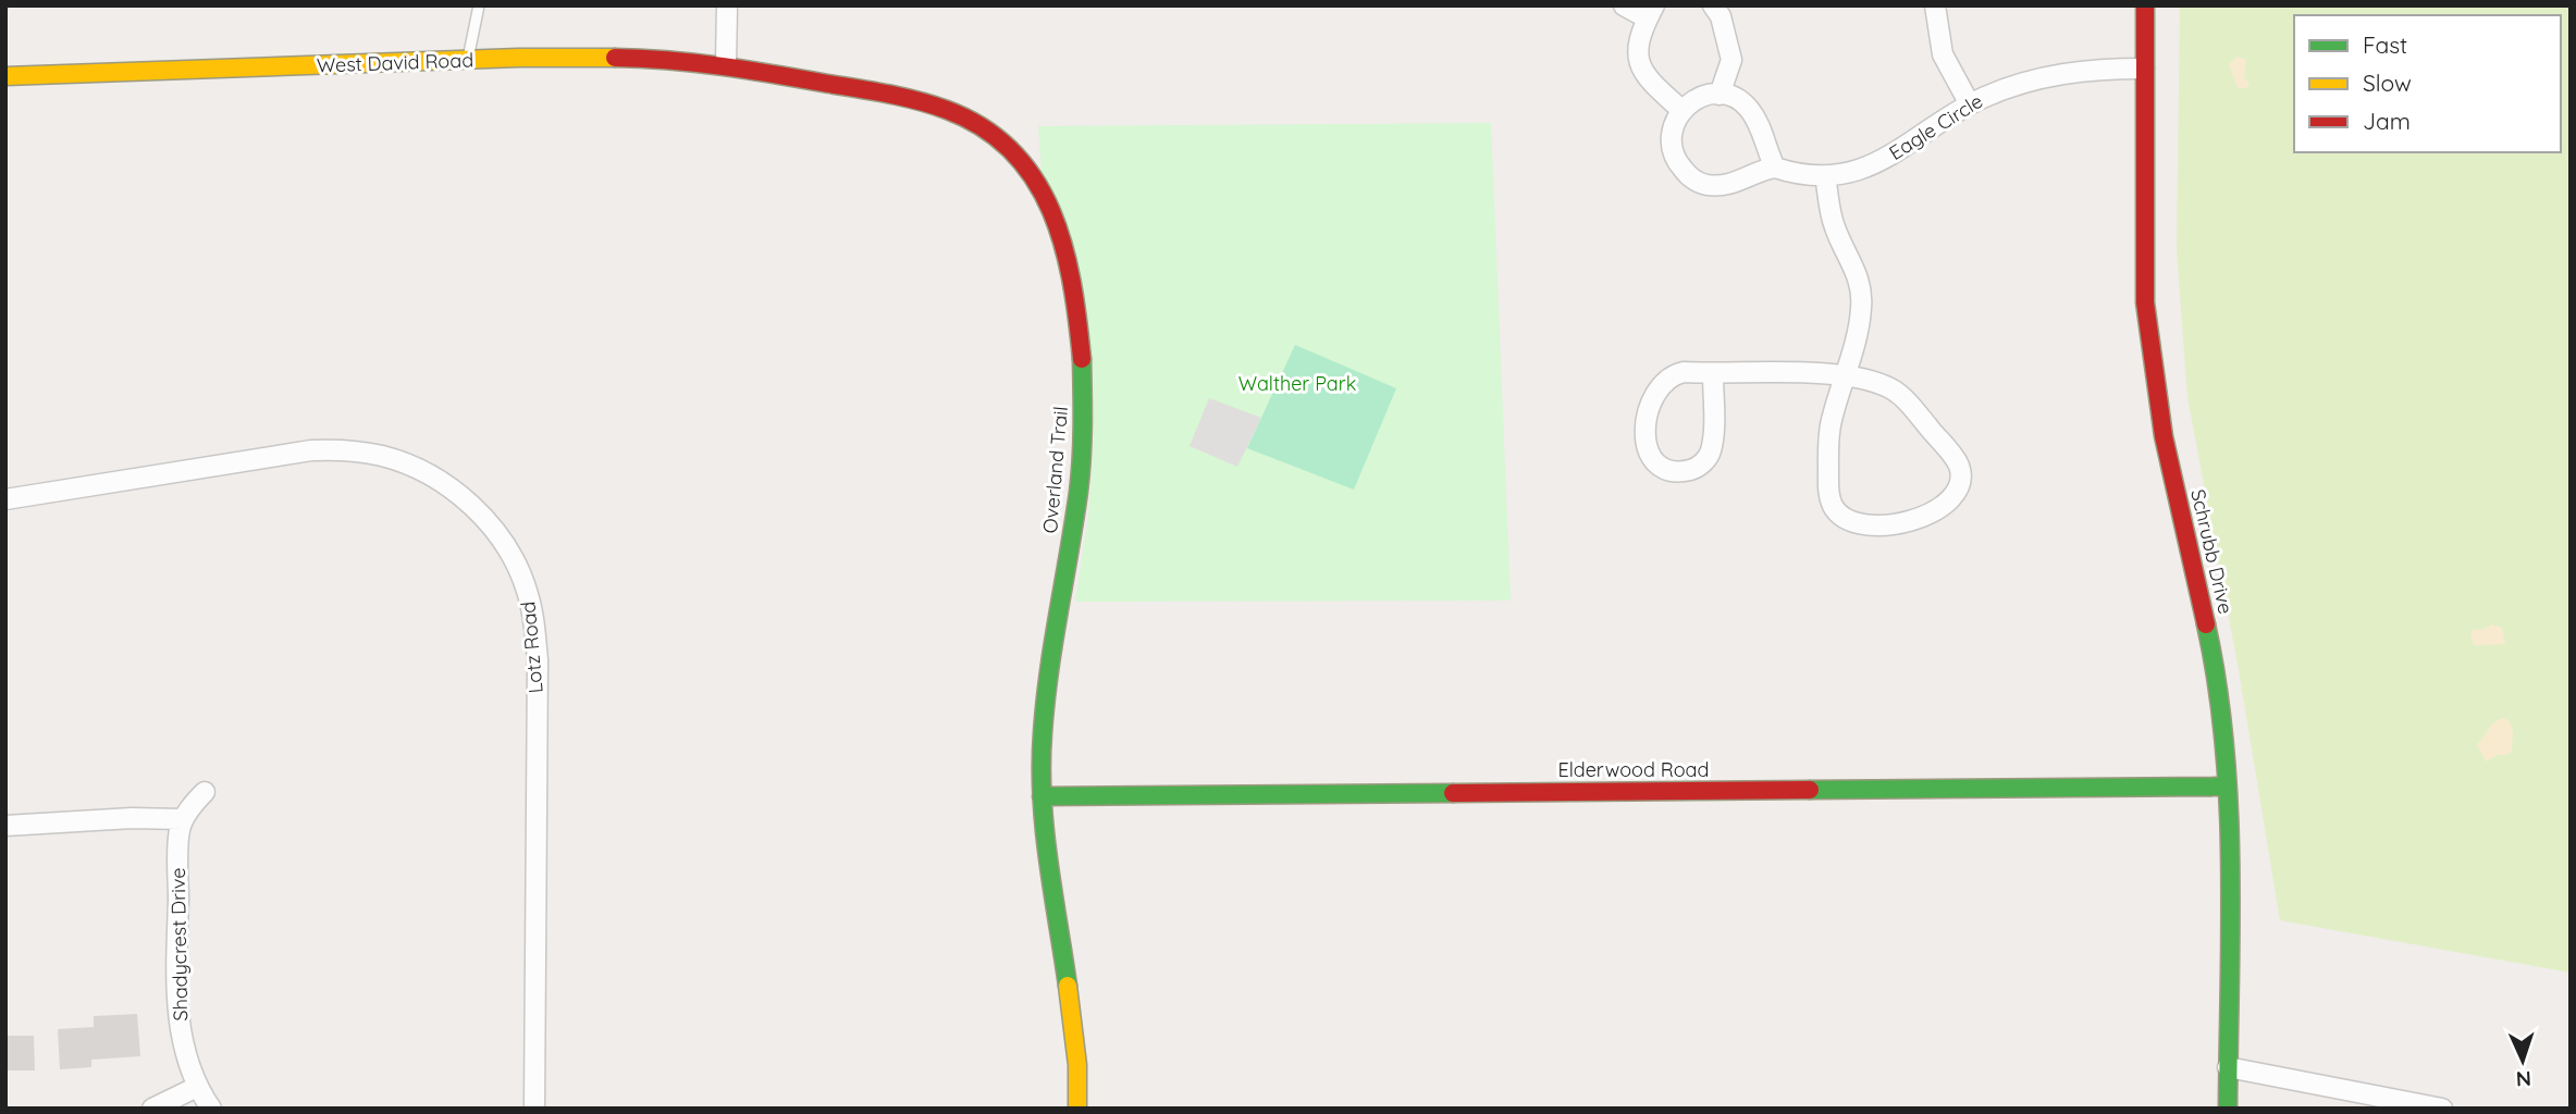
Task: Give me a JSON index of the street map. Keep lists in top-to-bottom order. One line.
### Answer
{"streets":{"street":["West David Road","Eagle Circle","Overland Trail","Schrubb Drive","Lotz Road","Elderwood Road","Shadycrest Drive"]},"crossings":[["West David Road","Overland Trail"],["Eagle Circle","Schrubb Drive"],["Overland Trail","Elderwood Road"],["Schrubb Drive","Elderwood Road"]],"parks":["Walther Park"],"legend":["Fast","Slow","Jam"],"north":"bottom"}
